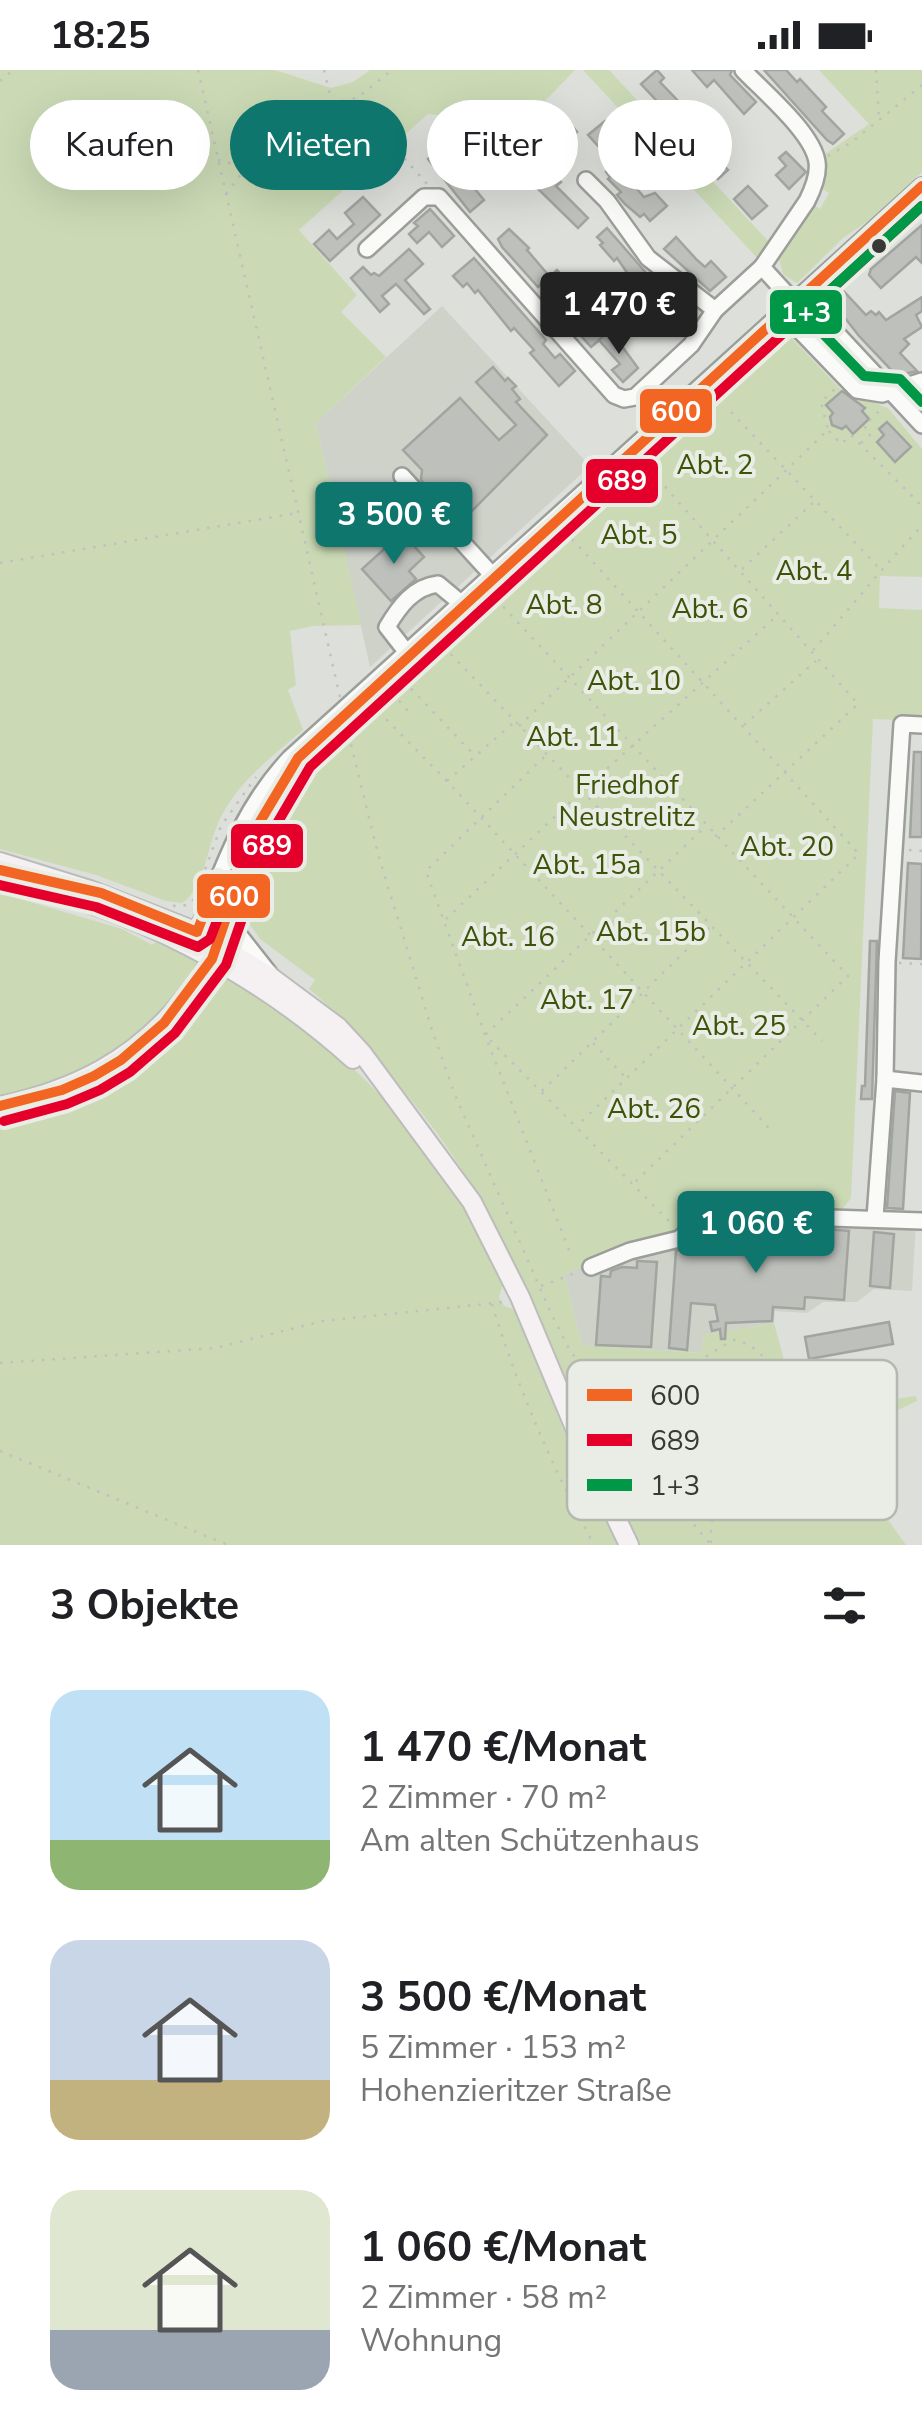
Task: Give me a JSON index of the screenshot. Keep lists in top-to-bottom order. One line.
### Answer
{"parks":["Abt. 2","Abt. 5","Abt. 4","Abt. 8","Abt. 6","Abt. 10","Abt. 11","Friedhof Neustrelitz","Abt. 20","Abt. 15a","Abt. 15b","Abt. 16","Abt. 17","Abt. 25","Abt. 26"],"lines":["transit line 600","transit line 689","transit line 1+3"],"legend":["600","689","1+3"],"page":{"status":"18:25","chip":["Kaufen","Mieten","Filter","Neu"],"price":["1 470 €","3 500 €","1 060 €"],"heading":"3 Objekte","list":[{"name":"1 470 €/Monat","note":"2 Zimmer · 70 m² · Am alten Schützenhaus"},{"name":"3 500 €/Monat","note":"5 Zimmer · 153 m² · Hohenzieritzer Straße"},{"name":"1 060 €/Monat","note":"2 Zimmer · 58 m² · Wohnung"}]}}
